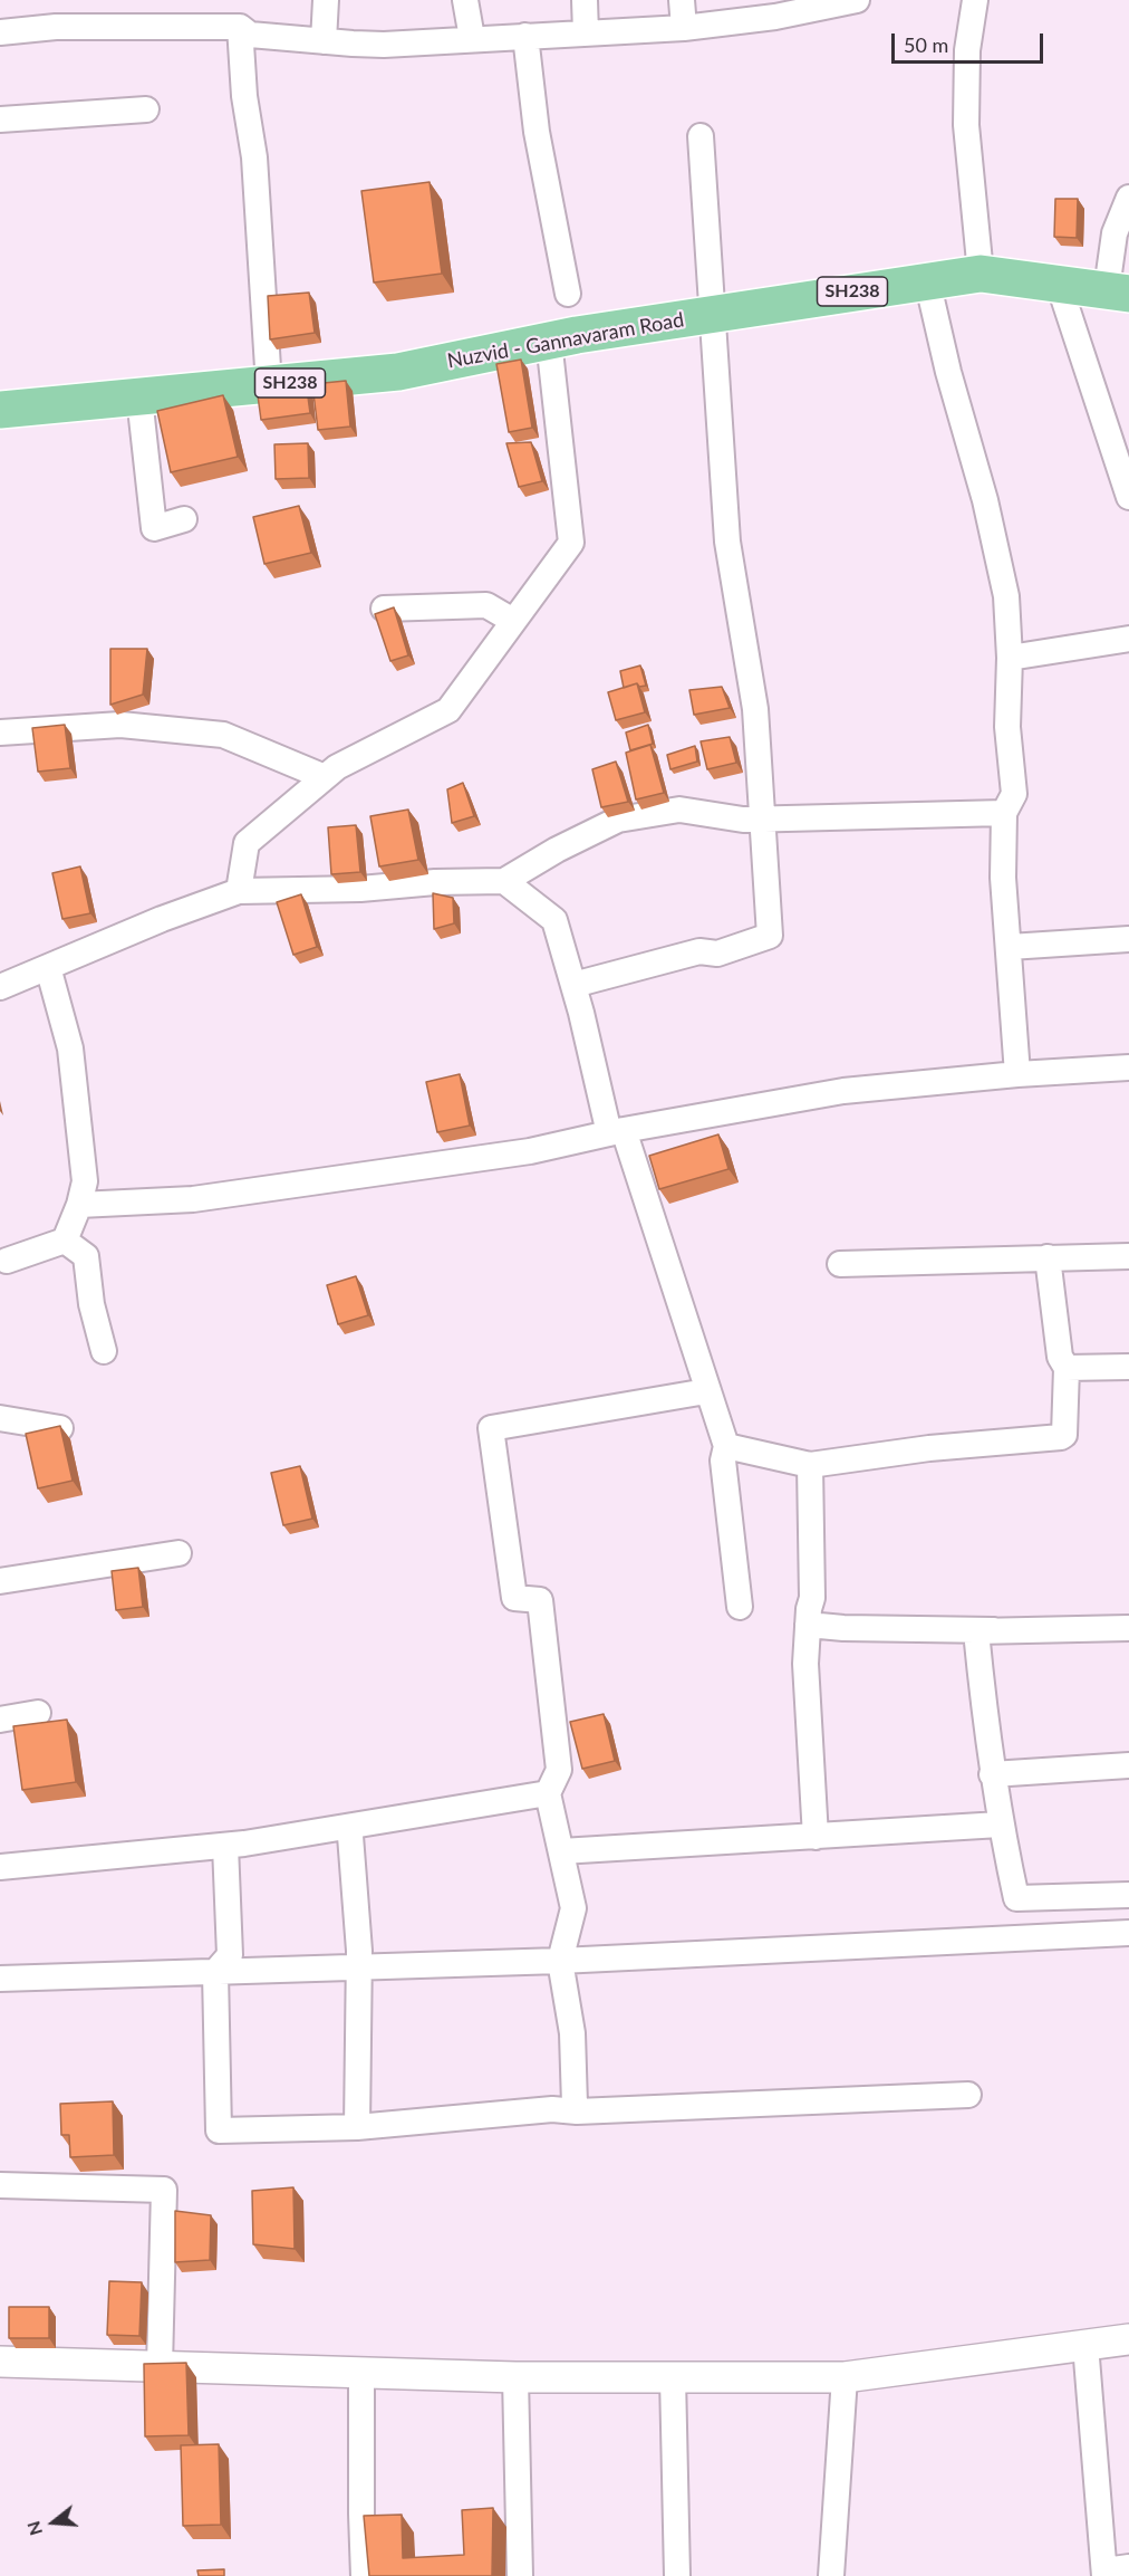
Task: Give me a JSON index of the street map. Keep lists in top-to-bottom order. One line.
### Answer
{"streets":{"main road":["SH238","Nuzvid - Gannavaram Road"]},"scale_bar":"50 m","north":"left"}
